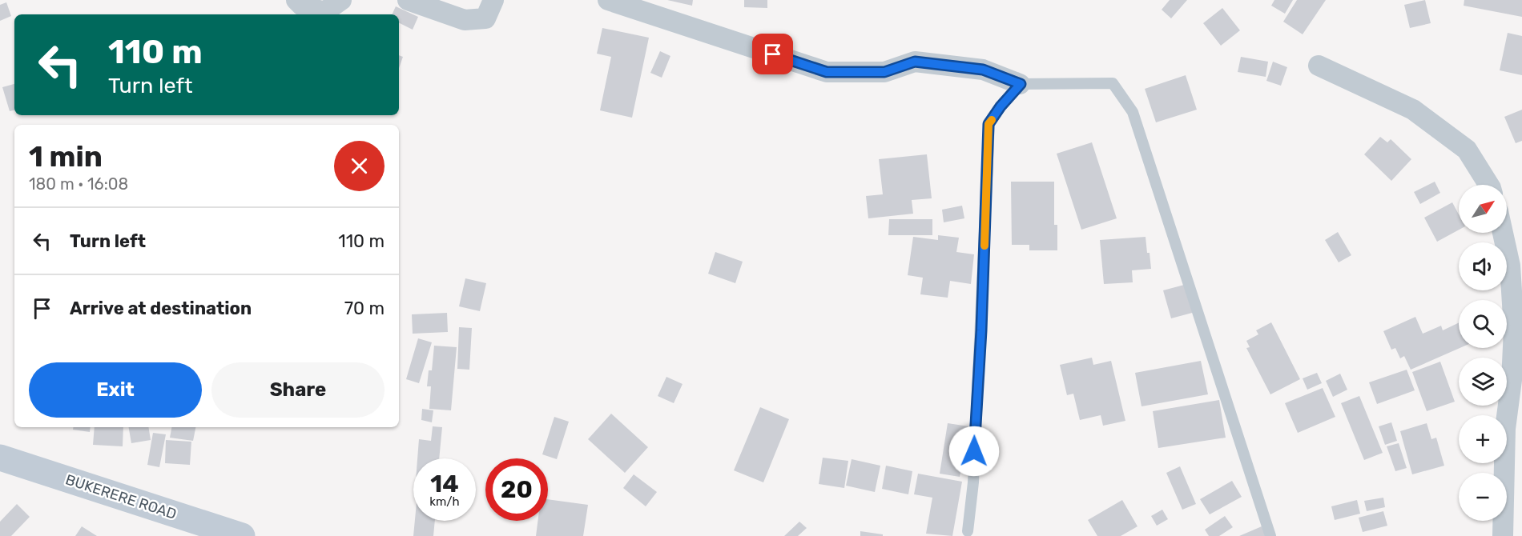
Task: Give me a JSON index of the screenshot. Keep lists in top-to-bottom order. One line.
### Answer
{"streets":{"street":["BUKERERE ROAD"]},"north":"top right","page":{"turn":["110 m","Turn left"],"heading":["1 min","180 m · 16:08"],"map_buttons":["+","−"],"list":[{"name":"Turn left","value":"110 m"},{"name":"Arrive at destination","value":"70 m"}],"buttons":["Exit","Share"],"speed":"14 km/h","limit":"20"}}
